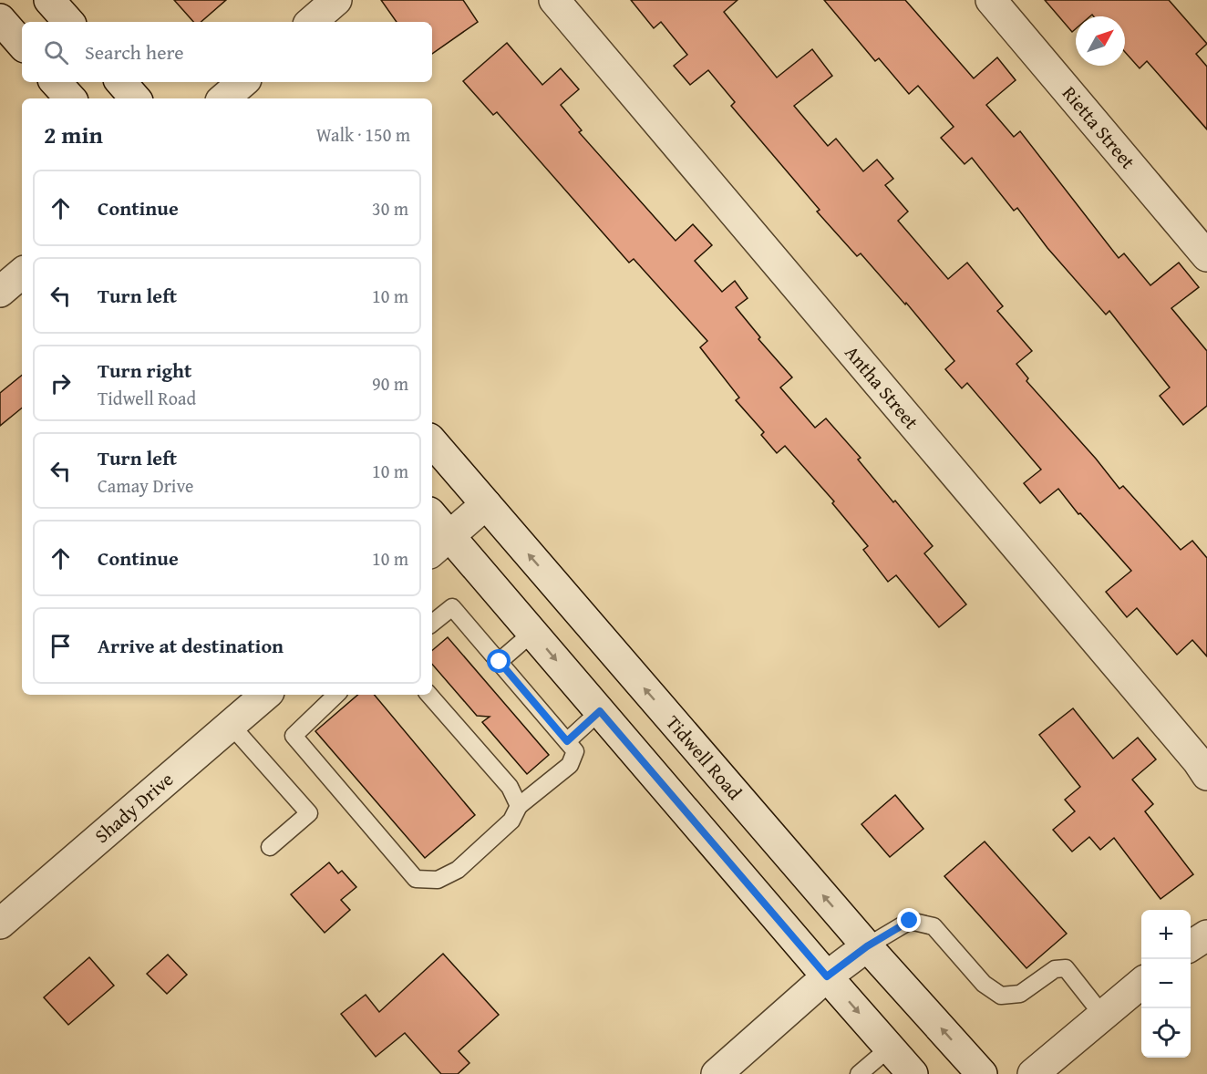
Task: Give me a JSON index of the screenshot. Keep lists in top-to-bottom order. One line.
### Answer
{"streets":{"street":["Rietta Street","Antha Street","Tidwell Road","Shady Drive"]},"north":"top right","page":{"search":"Search here","heading":["2 min","Walk · 150 m"],"list":[["Continue","30 m"],["Turn left","10 m"],["Turn right","Tidwell Road","90 m"],["Turn left","Camay Drive","10 m"],["Continue","10 m"],"Arrive at destination"],"map_buttons":["+","−"]}}
